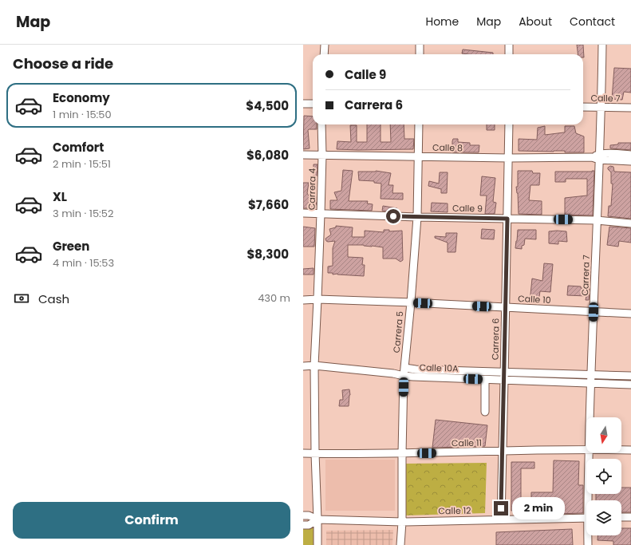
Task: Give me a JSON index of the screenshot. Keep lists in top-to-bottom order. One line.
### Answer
{"streets":{"street":["Calle 7","Calle 8","Carrera 4","Calle 9","Carrera 7","Calle 10","Carrera 5","Carrera 6","Calle 10A","Calle 11","Calle 12"]},"crossings":[["Calle 7","Carrera 7"],["Calle 8","Carrera 4"],["Calle 8","Carrera 7"],["Calle 8","Carrera 5"],["Calle 8","Carrera 6"],["Carrera 4","Calle 9"],["Carrera 4","Calle 10"],["Carrera 4","Calle 10A"],["Carrera 4","Calle 11"],["Carrera 4","Calle 12"],["Calle 9","Carrera 7"],["Calle 9","Carrera 5"],["Calle 9","Carrera 6"],["Carrera 7","Calle 10"],["Carrera 7","Calle 10A"],["Calle 10","Carrera 5"],["Calle 10","Carrera 6"],["Carrera 5","Calle 10A"],["Carrera 5","Calle 11"],["Carrera 5","Calle 12"],["Carrera 6","Calle 10A"],["Carrera 6","Calle 11"],["Carrera 6","Calle 12"]],"north":"bottom","page":{"header":"Map","nav":["Home","Map","About","Contact"],"heading":"Choose a ride","banner":["Calle 9","Carrera 6"],"list":[{"name":"Economy","note":"1 min · 15:50","value":"$4,500"},{"name":"Comfort","note":"2 min · 15:51","value":"$6,080"},{"name":"XL","note":"3 min · 15:52","value":"$7,660"},{"name":"Green","note":"4 min · 15:53","value":"$8,300"}],"pay":["Cash","430 m"],"buttons":"Confirm","bubble":"2 min"}}
